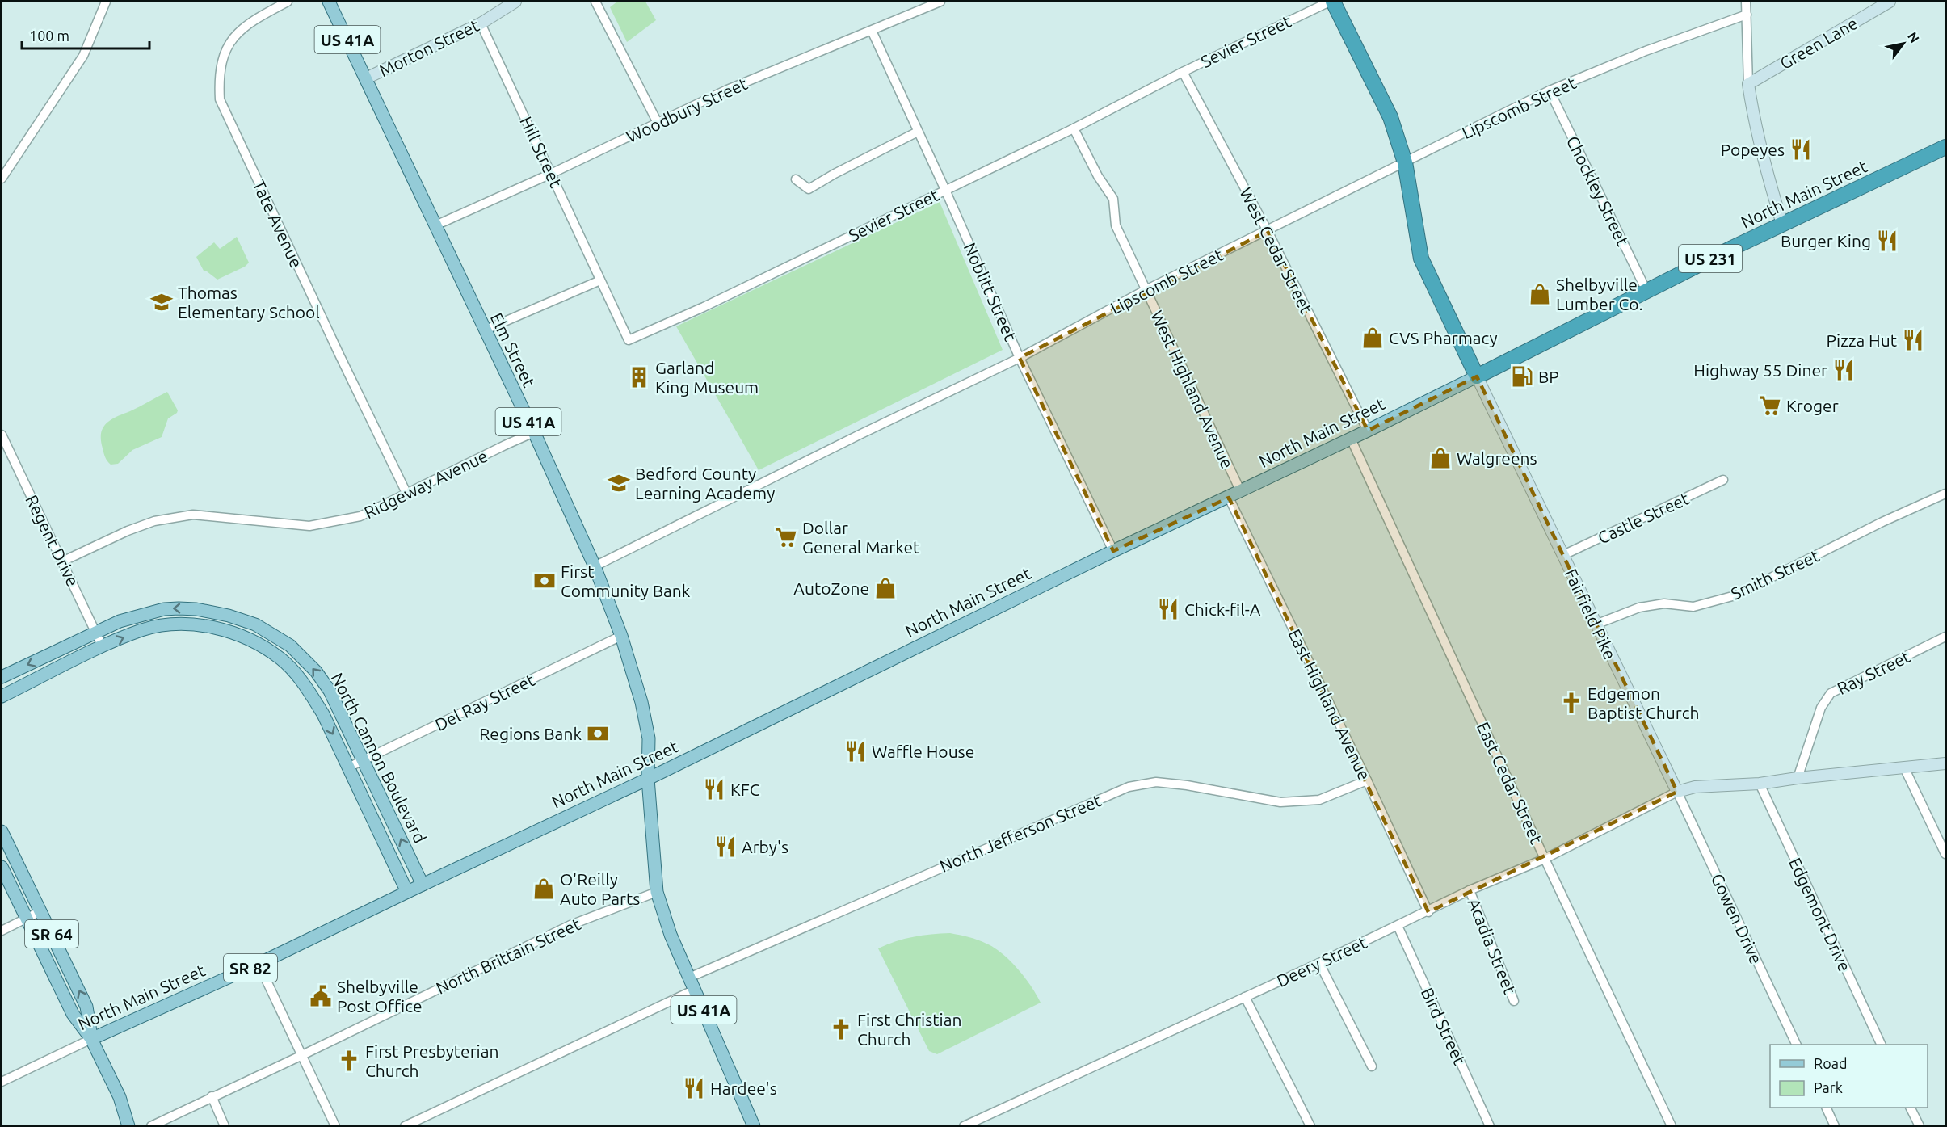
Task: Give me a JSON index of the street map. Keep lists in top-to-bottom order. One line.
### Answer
{"streets":{"highway":["North Main Street","US 231"],"main road":["US 41A","Elm Street","North Cannon Boulevard","SR 64","SR 82"],"street":["Sevier Street","Green Lane","Morton Street","Lipscomb Street","Woodbury Street","Hill Street","Chockley Street","Tate Avenue","West Cedar Street","Noblitt Street","West Highland Avenue","Ridgeway Avenue","Castle Street","Regent Drive","Smith Street","Fairfield Pike","Ray Street","Del Ray Street","East Highland Avenue","East Cedar Street","North Jefferson Street","Edgemont Drive","Gowen Drive","Acadia Street","North Brittain Street","Deery Street","Bird Street"]},"crossings":[["US 41A","North Main Street"],["US 41A","Elm Street"],["US 41A","North Jefferson Street"],["US 41A","North Brittain Street"],["Sevier Street","Hill Street"],["Sevier Street","West Cedar Street"],["Sevier Street","Noblitt Street"],["Sevier Street","West Highland Avenue"],["Morton Street","Hill Street"],["Morton Street","Elm Street"],["Lipscomb Street","Chockley Street"],["Lipscomb Street","West Cedar Street"],["Lipscomb Street","Noblitt Street"],["Lipscomb Street","Elm Street"],["Lipscomb Street","West Highland Avenue"],["Woodbury Street","Hill Street"],["Woodbury Street","Noblitt Street"],["Woodbury Street","Elm Street"],["Chockley Street","North Main Street"],["North Main Street","West Cedar Street"],["North Main Street","Noblitt Street"],["North Main Street","Elm Street"],["North Main Street","West Highland Avenue"],["North Main Street","Fairfield Pike"],["North Main Street","East Highland Avenue"],["North Main Street","North Cannon Boulevard"],["North Main Street","East Cedar Street"],["North Main Street","SR 64"],["Tate Avenue","Ridgeway Avenue"],["Elm Street","Ridgeway Avenue"],["Elm Street","Del Ray Street"],["Ridgeway Avenue","Regent Drive"],["Castle Street","Fairfield Pike"],["Regent Drive","North Cannon Boulevard"],["Smith Street","Fairfield Pike"],["Fairfield Pike","Gowen Drive"],["Fairfield Pike","Deery Street"],["Del Ray Street","North Cannon Boulevard"],["East Highland Avenue","North Jefferson Street"],["East Highland Avenue","Deery Street"],["East Cedar Street","Deery Street"],["Gowen Drive","Deery Street"],["Acadia Street","Deery Street"],["Deery Street","Bird Street"]],"places":{"restaurant":["Popeyes","Burger King","Pizza Hut","Highway 55 Diner","Chick-fil-A","Waffle House","KFC","Arby's","Hardee's"],"shop":["Shelbyville Lumber Co.","CVS Pharmacy","Walgreens","AutoZone","O'Reilly Auto Parts"],"school or university":["Thomas Elementary School","Bedford County Learning Academy"],"fuel station":["BP"],"building":["Garland King Museum"],"supermarket":["Kroger","Dollar General Market"],"bank":["First Community Bank","Regions Bank"],"church":["Edgemon Baptist Church","First Christian Church","First Presbyterian Church"],"public building":["Shelbyville Post Office"]},"legend":["Road","Park"],"scale_bar":"100 m","north":"top right"}
